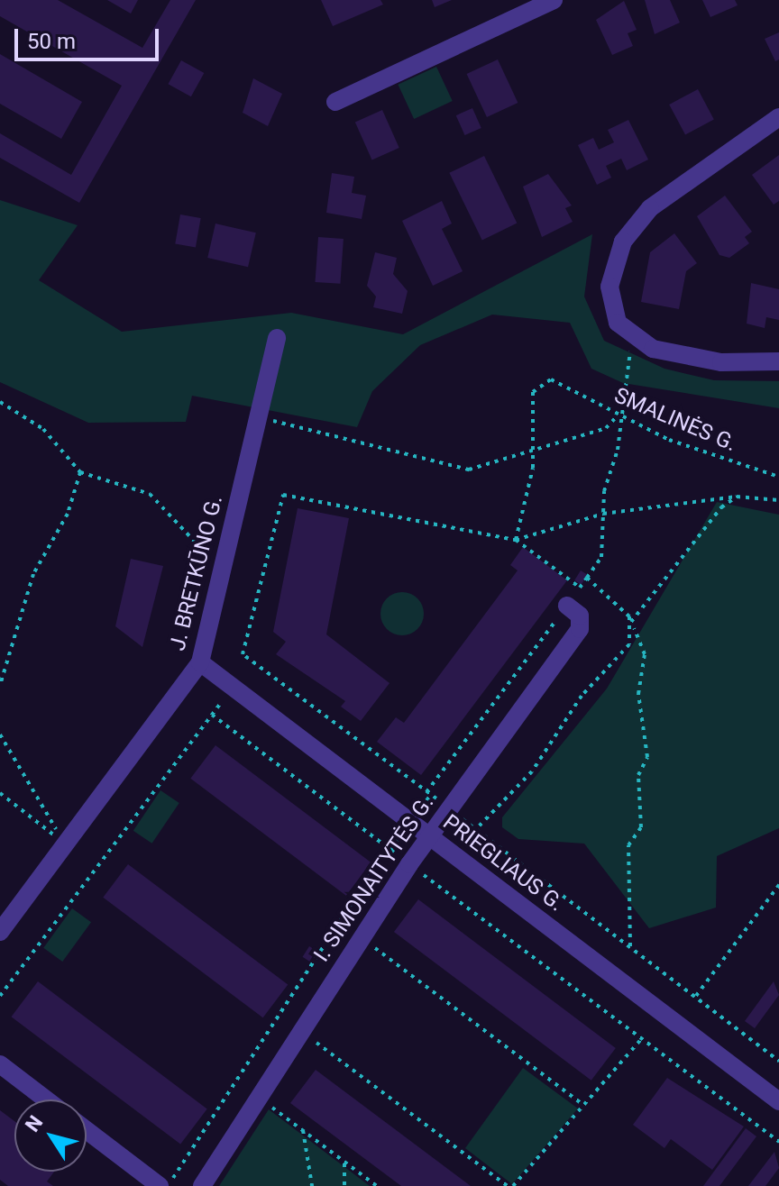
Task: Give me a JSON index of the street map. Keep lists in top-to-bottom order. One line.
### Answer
{"streets":{"street":["J. BRETKŪNO G.","PRIEGLIAUS G.","I. SIMONAITYTĖS G."],"path":["SMALINĖS G."]},"crossings":[["J. BRETKŪNO G.","PRIEGLIAUS G."],["PRIEGLIAUS G.","I. SIMONAITYTĖS G."]],"scale_bar":"50 m","north":"top left"}
